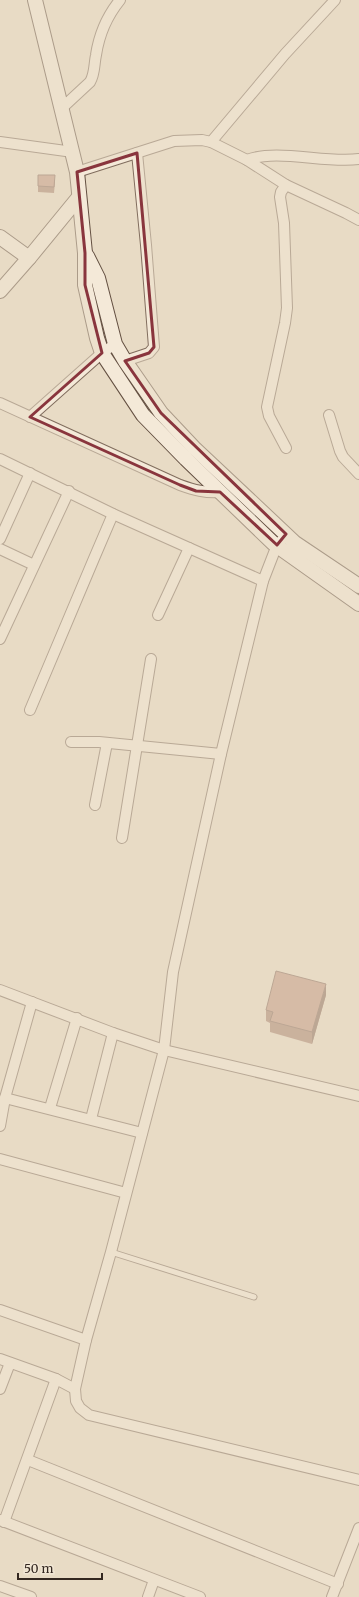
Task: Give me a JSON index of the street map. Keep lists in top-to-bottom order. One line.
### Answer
{"scale_bar":"50 m"}
